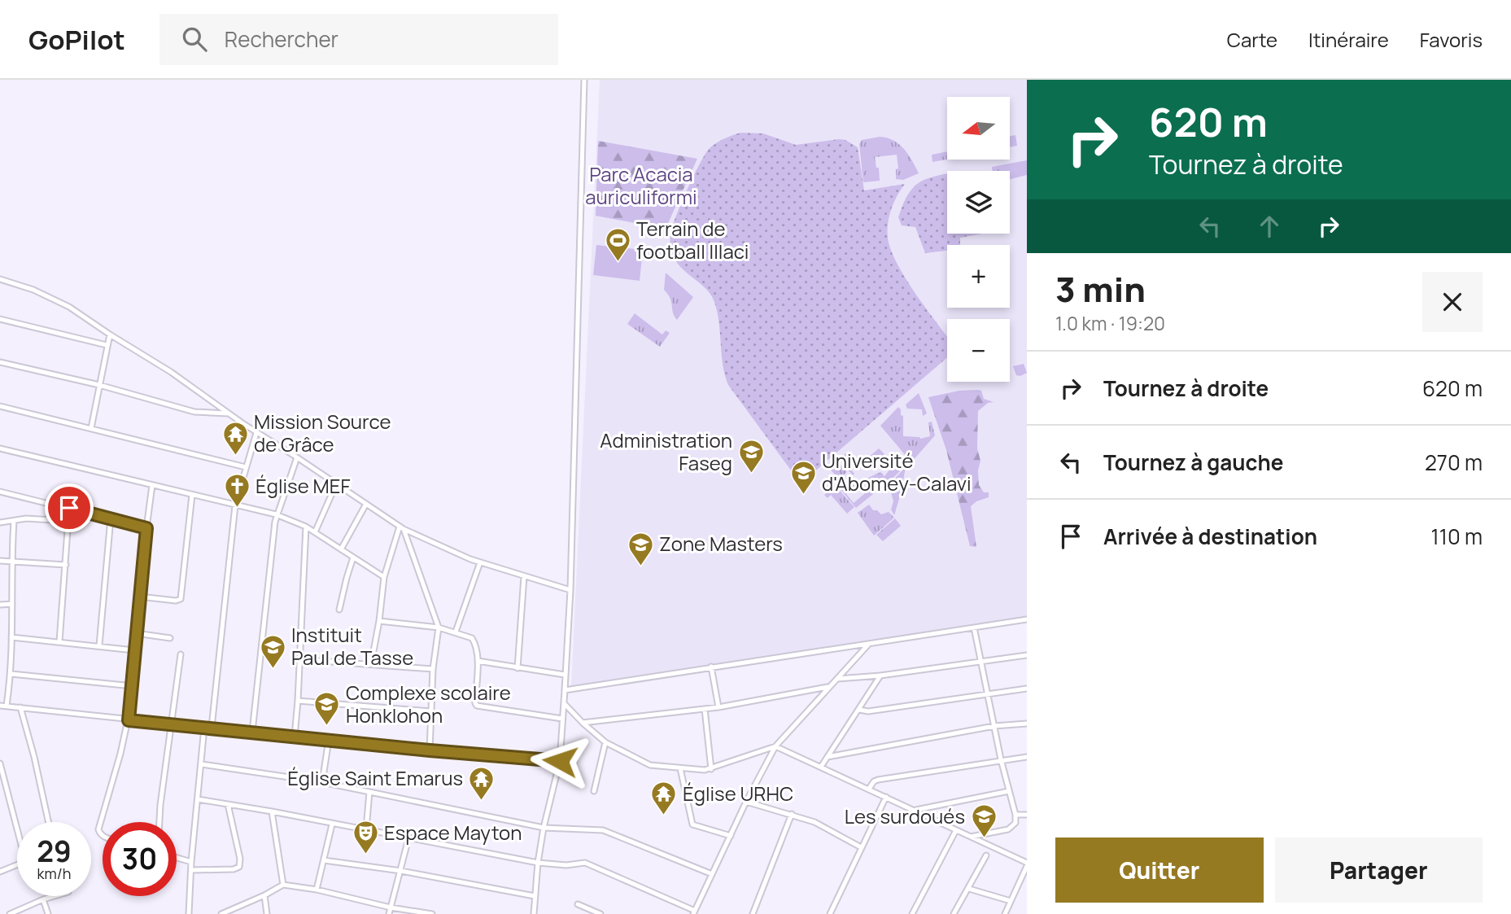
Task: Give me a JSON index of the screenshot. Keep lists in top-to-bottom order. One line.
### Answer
{"parks":["Parc Acacia auriculiformi"],"places":{"sports":["Terrain de football Illaci"],"temple":["Mission Source de Grâce","Église Saint Emarus","Église URHC"],"school or university":["Administration Faseg","Université d'Abomey-Calavi","Zone Masters","Instituit Paul de Tasse","Complexe scolaire Honklohon","Les surdoués"],"church":["Église MEF"],"theatre":["Espace Mayton"]},"north":"left","page":{"header":"GoPilot","search":"Rechercher","nav":["Carte","Itinéraire","Favoris"],"turn":["620 m","Tournez à droite"],"map_buttons":["+","−"],"heading":["3 min","1.0 km · 19:20"],"list":[{"name":"Tournez à droite","value":"620 m"},{"name":"Tournez à gauche","value":"270 m"},{"name":"Arrivée à destination","value":"110 m"}],"speed":"29 km/h","limit":"30","buttons":["Quitter","Partager"]}}
